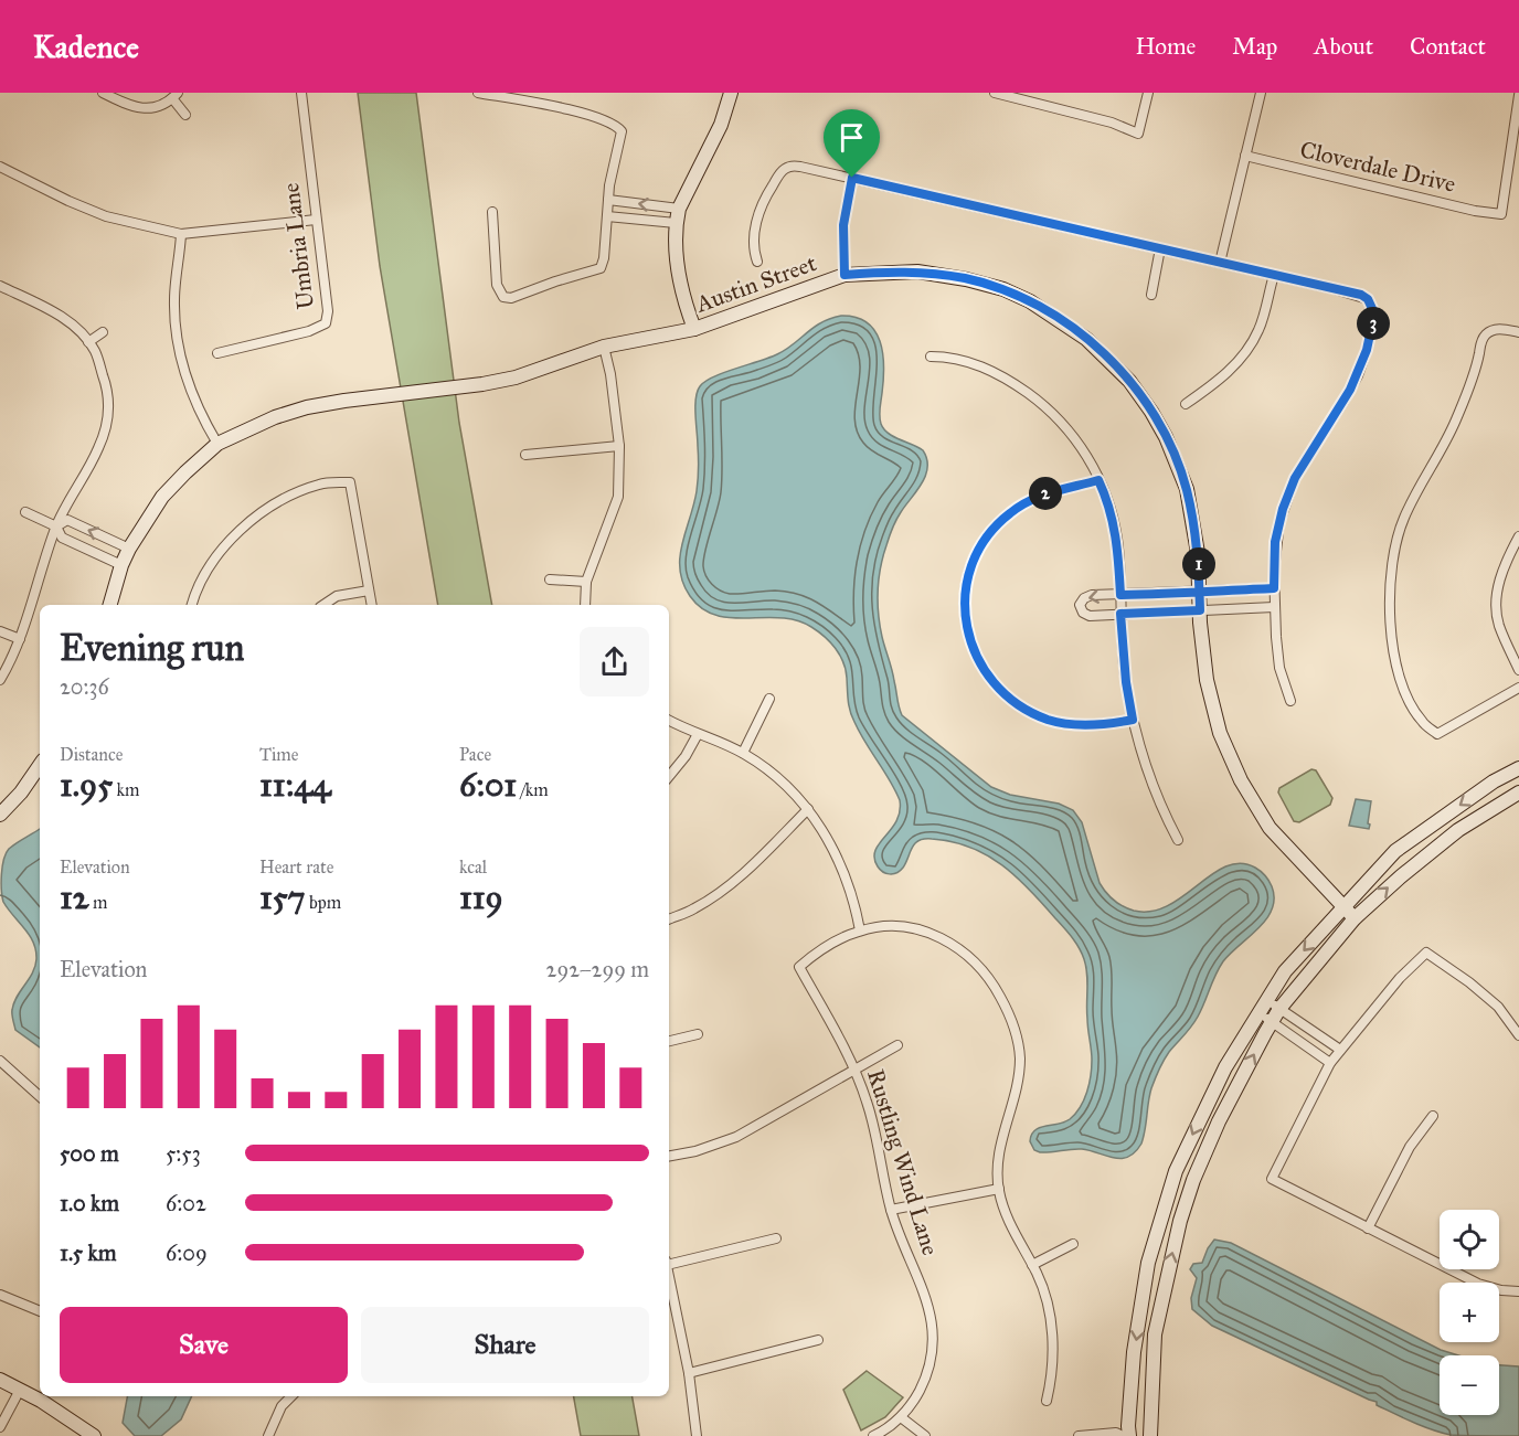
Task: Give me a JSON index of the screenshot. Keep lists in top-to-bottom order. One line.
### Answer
{"streets":{"street":["Cloverdale Drive","Umbria Lane","Austin Street","Rustling Wind Lane"]},"page":{"header":"Kadence","nav":["Home","Map","About","Contact"],"pins":["3","2","1"],"heading":["Evening run","20:36"],"stats":[["Distance","1.95 km"],["Time","11:44"],["Pace","6:01 /km"],["Elevation","12 m"],["Heart rate","157 bpm"],["kcal","119"]],"chart":["Elevation","292–299 m"],"list":[{"name":"500 m","note":"5:53"},{"name":"1.0 km","note":"6:02"},{"name":"1.5 km","note":"6:09"}],"map_buttons":["+","−"],"buttons":["Save","Share"]}}
